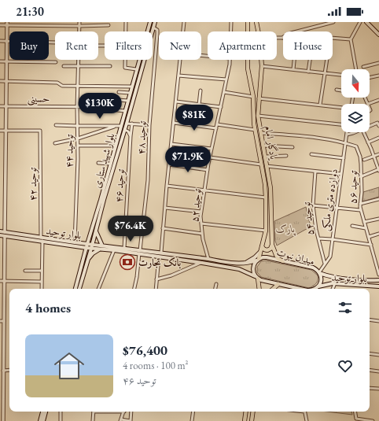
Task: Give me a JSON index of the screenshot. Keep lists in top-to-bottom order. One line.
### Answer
{"streets":{"main road":["یادگار امام","بلوار شهید ستاری","بلوار توحید","میدان نبوت"],"street":["حسینی","توحید ۴۸","توحید ۴۴","توحید ۴۲","توحید ۴۶","توحید ۵۶","دوازده متری ملکی","توحید ۵۲","توحید ۵۴"]},"crossings":[["حسینی","توحید ۴۴"],["توحید ۴۸","بلوار شهید ستاری"],["توحید ۴۸","بلوار توحید"],["یادگار امام","بلوار توحید"],["یادگار امام","میدان نبوت"],["توحید ۴۴","بلوار توحید"],["بلوار شهید ستاری","بلوار توحید"],["توحید ۴۲","بلوار توحید"],["توحید ۴۶","بلوار توحید"],["توحید ۵۶","دوازده متری ملکی"],["دوازده متری ملکی","توحید ۵۴"],["دوازده متری ملکی","بلوار توحید"],["دوازده متری ملکی","میدان نبوت"],["توحید ۵۲","بلوار توحید"],["بلوار توحید","میدان نبوت"]],"parks":["پارک"],"places":{"bank":["بانک تجارت"]},"north":"bottom","page":{"status":"21:30","chip":["Buy","Rent","Filters","New","Apartment","House"],"price":["$130K","$81K","$71.9K","$76.4K"],"heading":"4 homes","list":[{"name":"$76,400","note":"4 rooms · 100 m² · توحید ۴۶"}]}}
